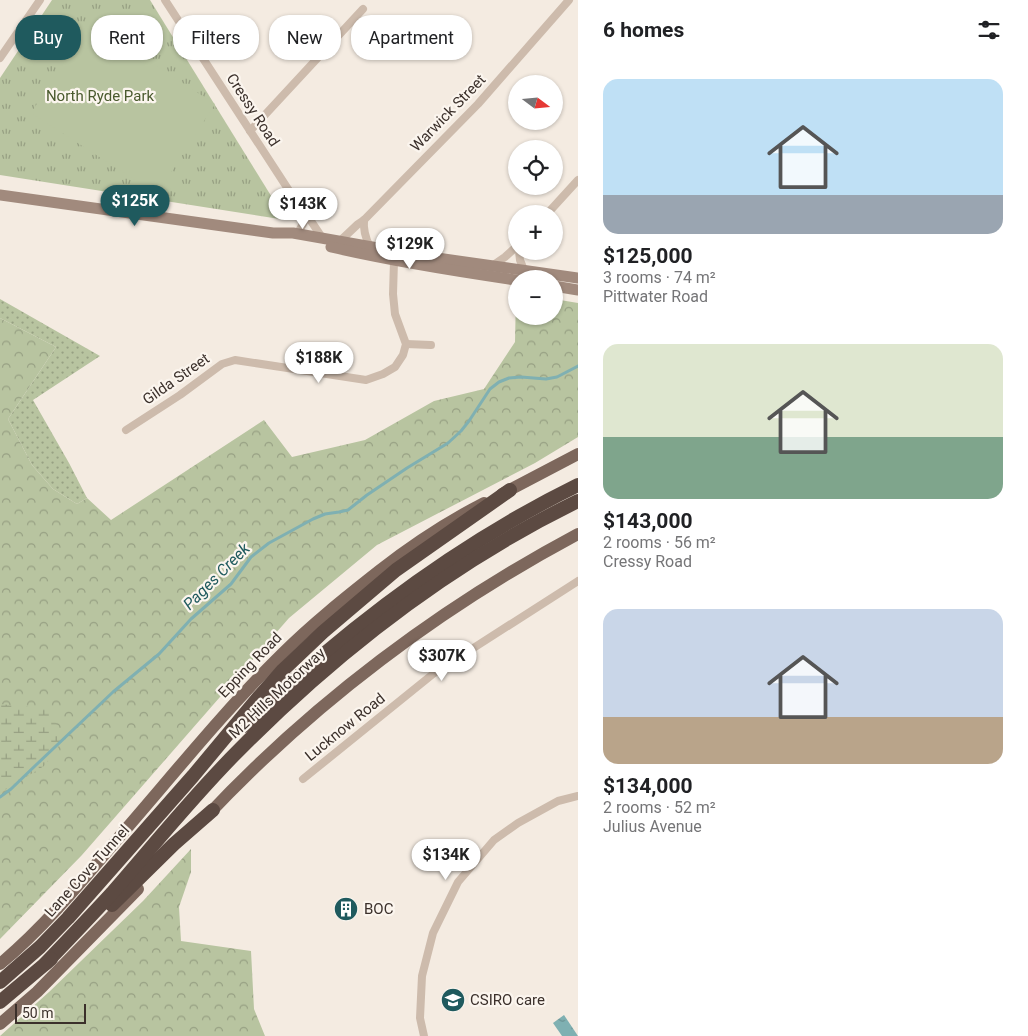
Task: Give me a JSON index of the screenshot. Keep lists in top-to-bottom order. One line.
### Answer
{"streets":{"highway":["M2 Hills Motorway","Lane Cove Tunnel"],"main road":["Epping Road"],"street":["Cressy Road","Warwick Street","Gilda Street","Lucknow Road"]},"crossings":[["M2 Hills Motorway","Lane Cove Tunnel"]],"water":["Pages Creek"],"parks":["North Ryde Park"],"places":{"building":["BOC"],"school or university":["CSIRO care"]},"scale_bar":"50 m","north":"right","page":{"heading":"6 homes","chip":["Buy","Rent","Filters","New","Apartment"],"list":[{"name":"$125,000","note":"3 rooms · 74 m² · Pittwater Road"},{"name":"$143,000","note":"2 rooms · 56 m² · Cressy Road"},{"name":"$134,000","note":"2 rooms · 52 m² · Julius Avenue"}],"map_buttons":["+","−"],"price":["$125K","$143K","$129K","$188K","$307K","$134K"],"scale":"50 m"}}
